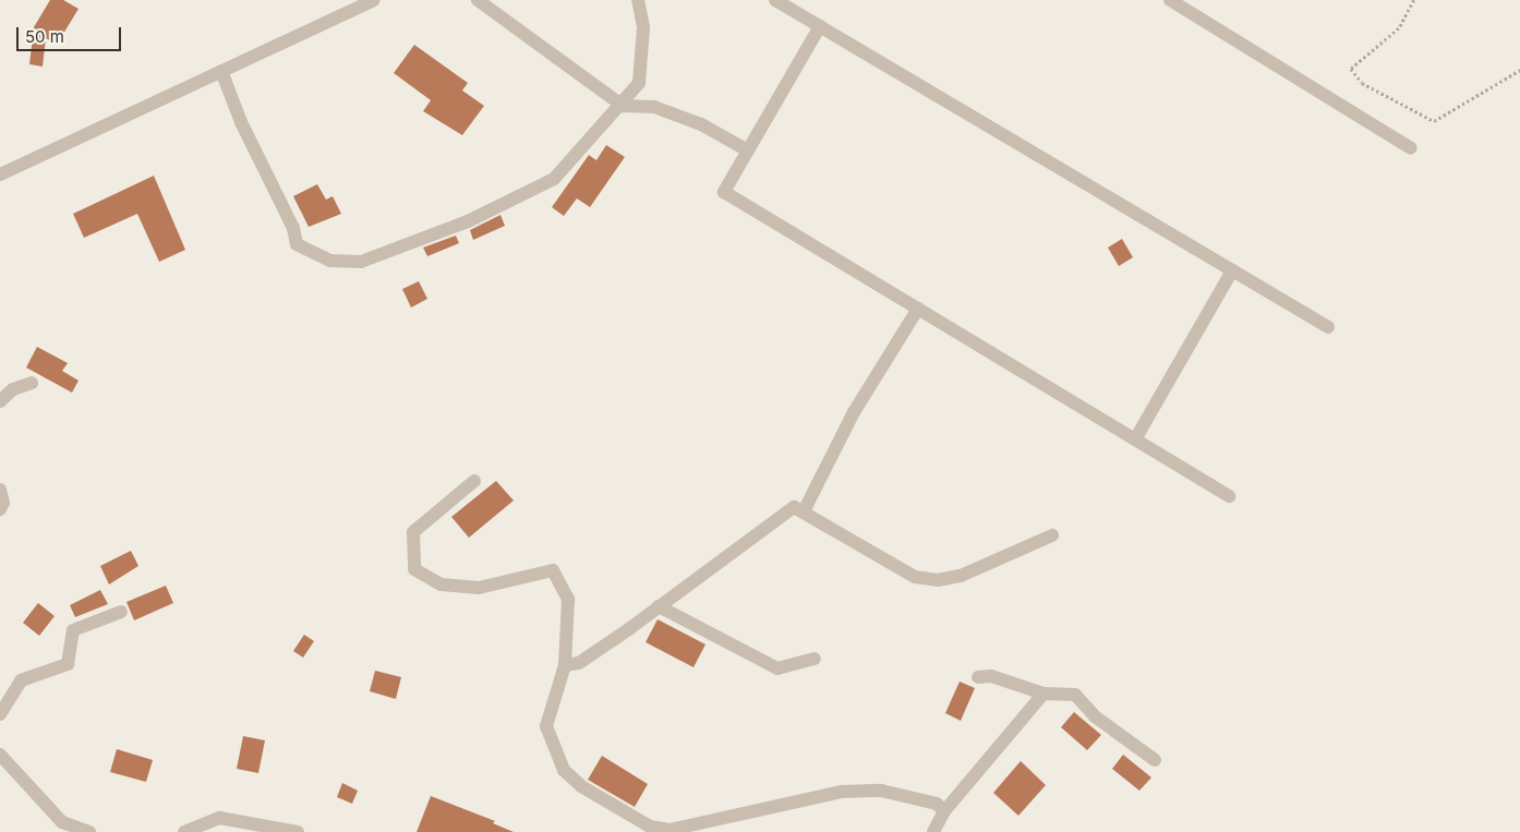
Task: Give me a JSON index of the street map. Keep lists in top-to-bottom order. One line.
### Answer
{"scale_bar":"50 m"}
